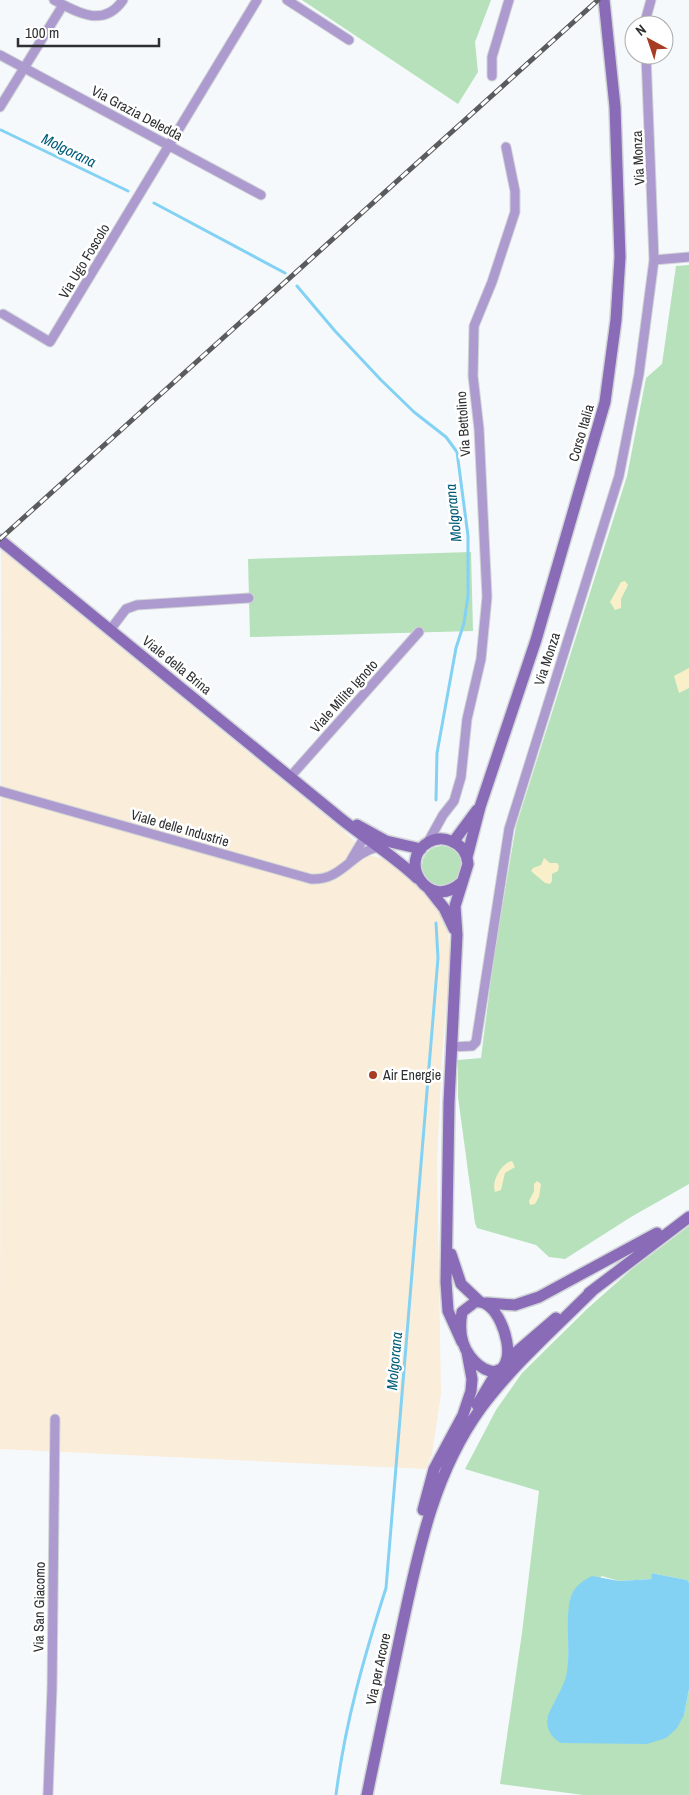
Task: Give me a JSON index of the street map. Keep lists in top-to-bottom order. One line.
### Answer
{"streets":{"main road":["Corso Italia","Viale della Brina","Via per Arcore"],"street":["Via Grazia Deledda","Via Monza","Via Ugo Foscolo","Via Bettolino","Viale Milite Ignoto","Viale delle Industrie","Via San Giacomo"]},"crossings":[["Via Grazia Deledda","Via Ugo Foscolo"],["Via Bettolino","Corso Italia"],["Via Bettolino","Viale della Brina"],["Corso Italia","Viale della Brina"],["Viale della Brina","Viale Milite Ignoto"],["Viale della Brina","Viale delle Industrie"]],"water":["Molgorana"],"places":["Air Energie"],"scale_bar":"100 m","north":"top left"}
